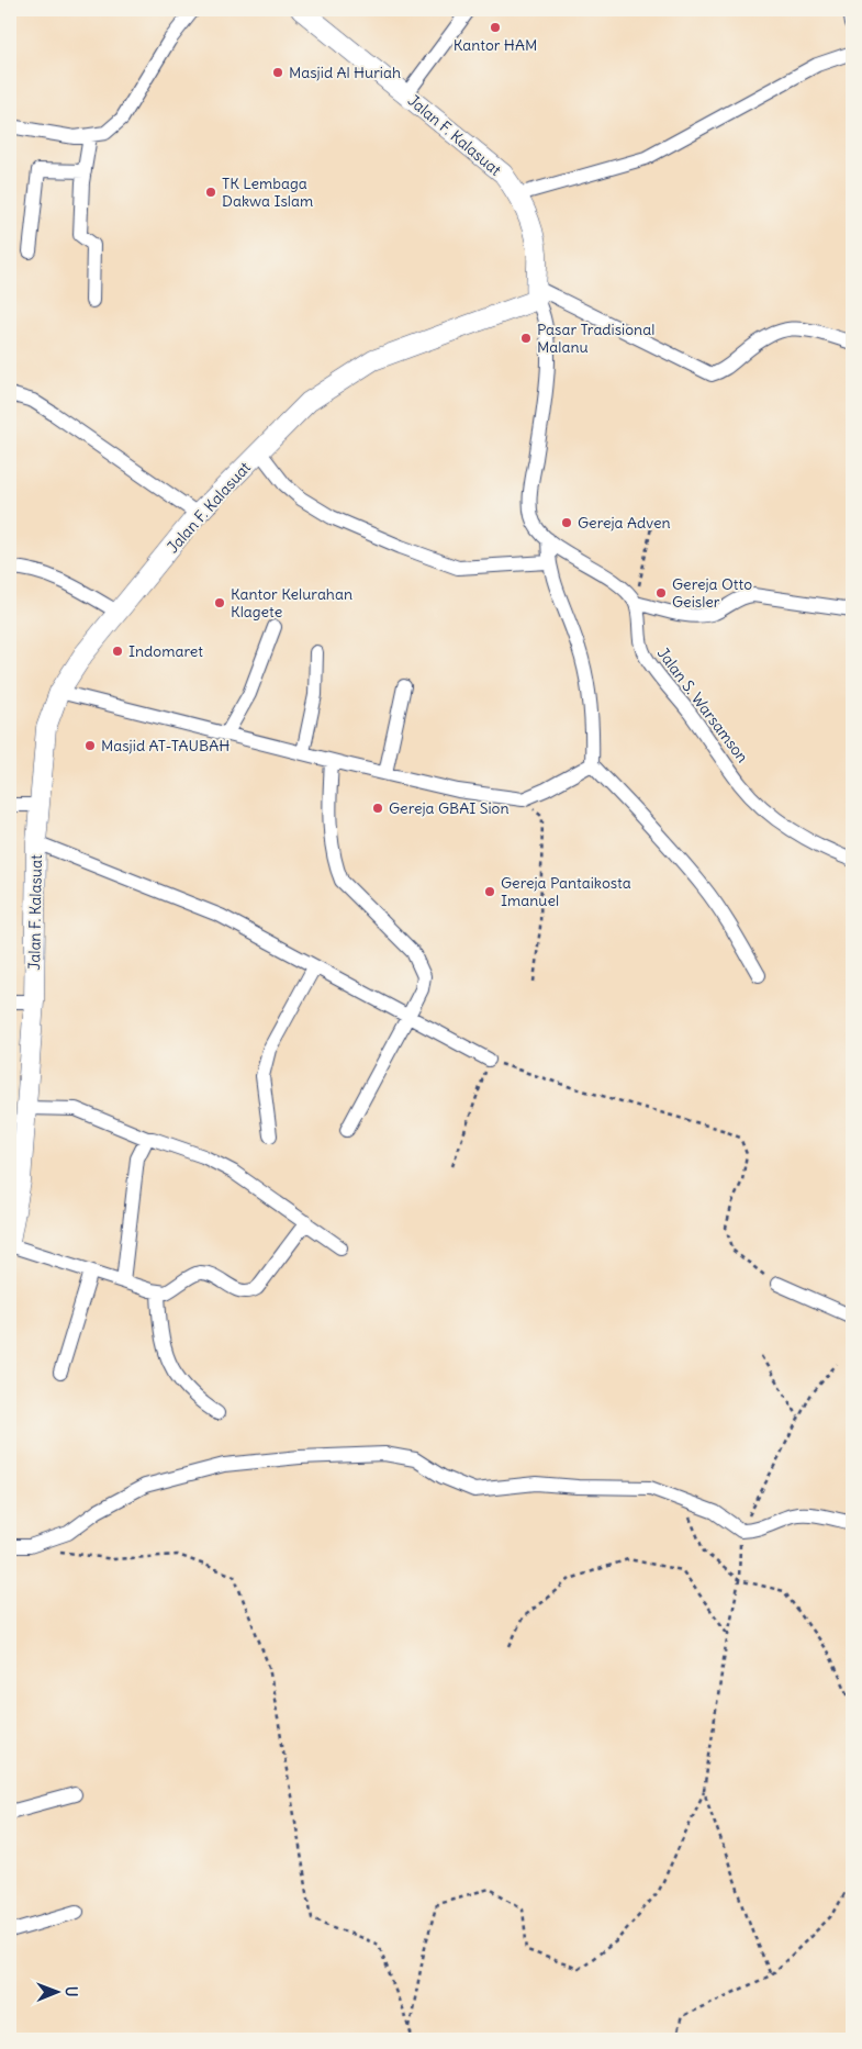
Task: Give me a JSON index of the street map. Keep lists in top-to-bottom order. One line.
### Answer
{"streets":{"street":["Jalan F. Kalasuat","Jalan S. Warsamson"]},"places":["Kantor HAM","Masjid Al Huriah","TK Lembaga Dakwa Islam","Pasar Tradisional Malanu","Gereja Adven","Gereja Otto Geisler","Kantor Kelurahan Klagete","Indomaret","Masjid AT-TAUBAH","Gereja GBAI Sion","Gereja Pantaikosta Imanuel"],"north":"right"}
